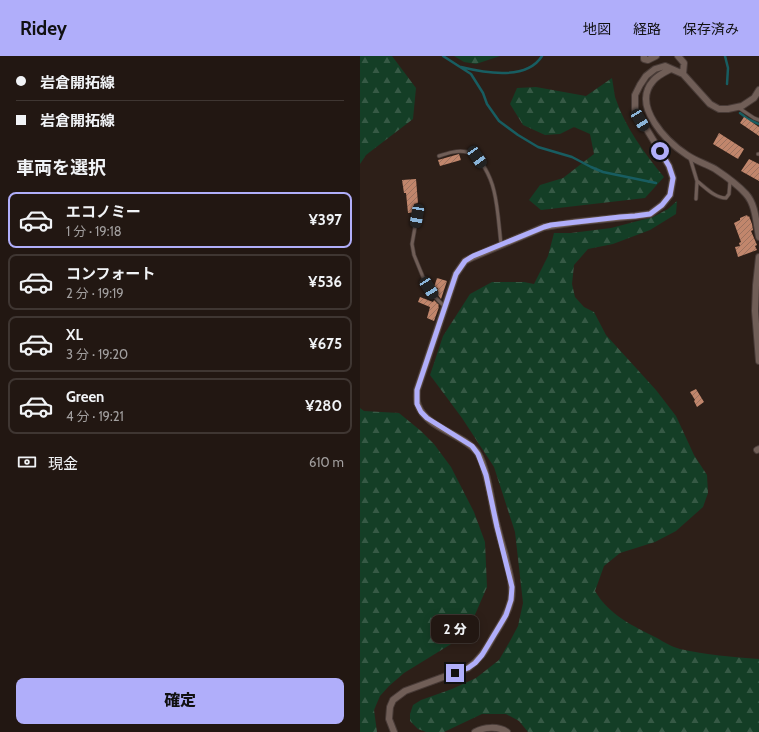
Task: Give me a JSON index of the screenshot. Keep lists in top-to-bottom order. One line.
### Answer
{"page":{"header":"Ridey","nav":["地図","経路","保存済み"],"banner":["岩倉開拓線","岩倉開拓線"],"heading":"車両を選択","list":[{"name":"エコノミー","note":"1 分 · 19:18","value":"¥397"},{"name":"コンフォート","note":"2 分 · 19:19","value":"¥536"},{"name":"XL","note":"3 分 · 19:20","value":"¥675"},{"name":"Green","note":"4 分 · 19:21","value":"¥280"}],"pay":["現金","610 m"],"bubble":"2 分","buttons":"確定"}}
